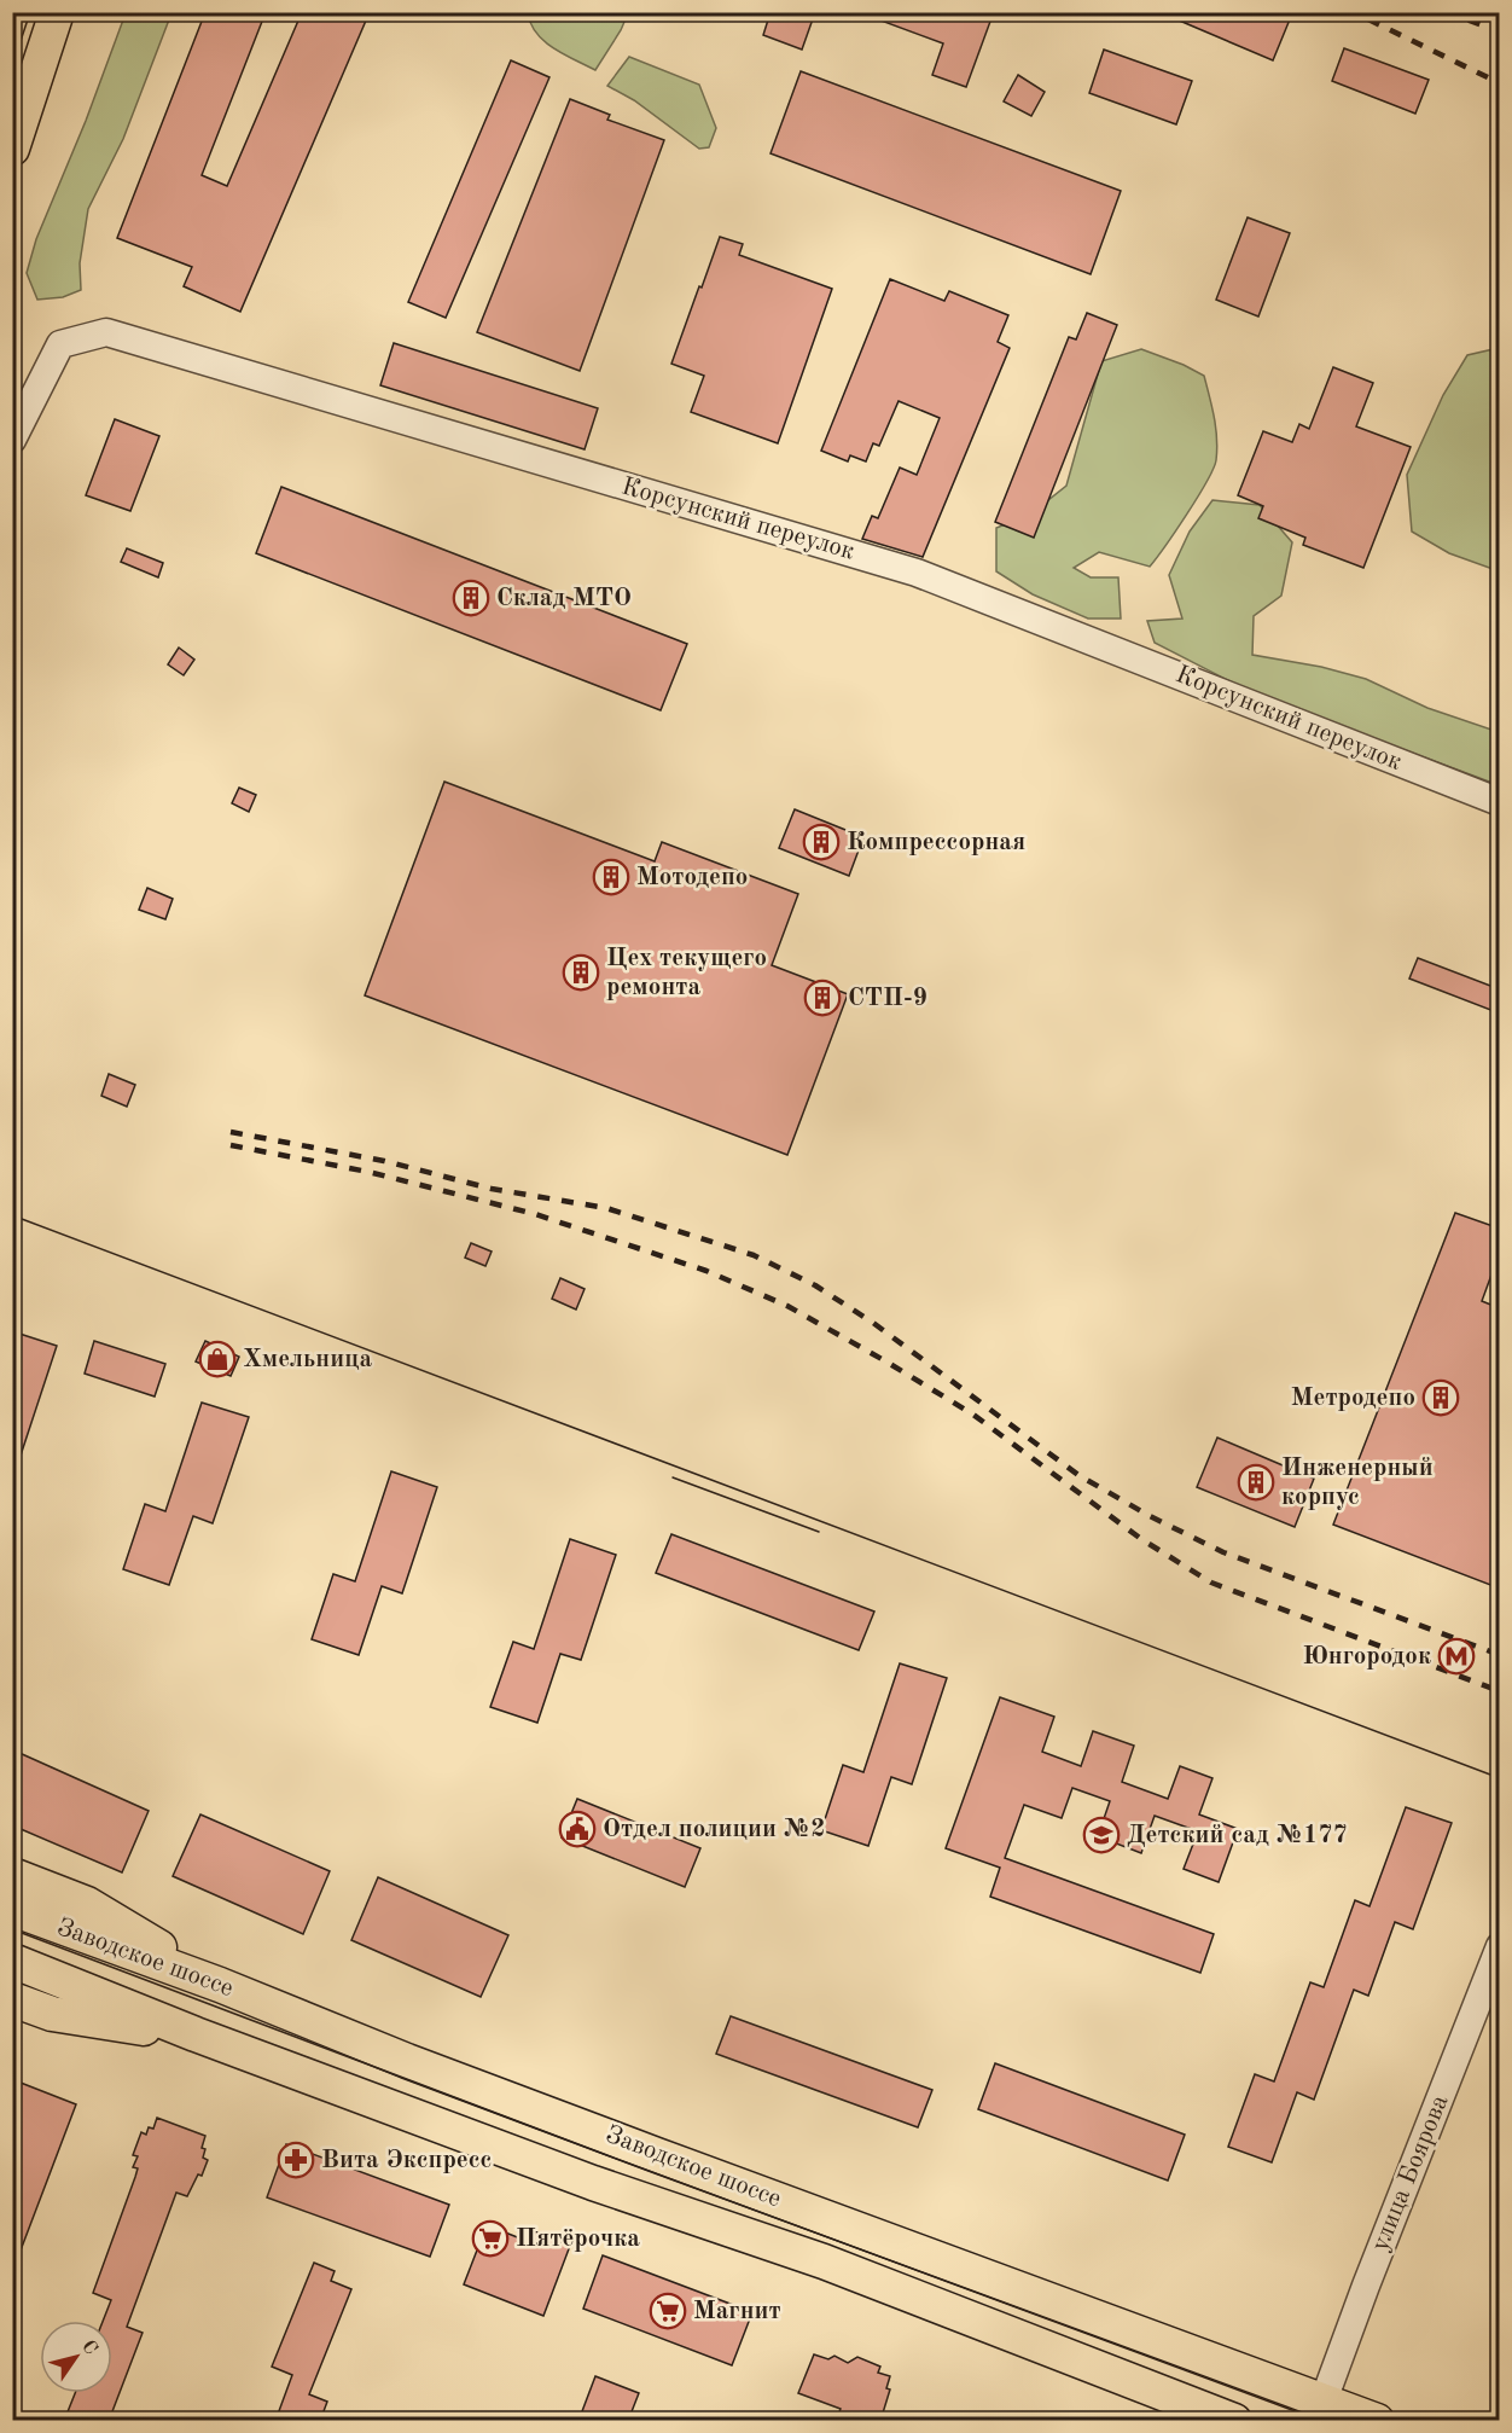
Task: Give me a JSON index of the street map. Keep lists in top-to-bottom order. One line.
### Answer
{"streets":{"main road":["Заводское шоссе"],"street":["Корсунский переулок","улица Боярова"]},"crossings":[["Заводское шоссе","улица Боярова"]],"places":{"building":["Склад МТО","Компрессорная","Мотодепо","Цех текущего ремонта","СТП-9","Метродепо","Инженерный корпус"],"shop":["Хмельница"],"metro station":["Юнгородок"],"public building":["Отдел полиции №2"],"school or university":["Детский сад №177"],"pharmacy":["Вита Экспресс"],"supermarket":["Пятёрочка","Магнит"]},"north":"top right"}
